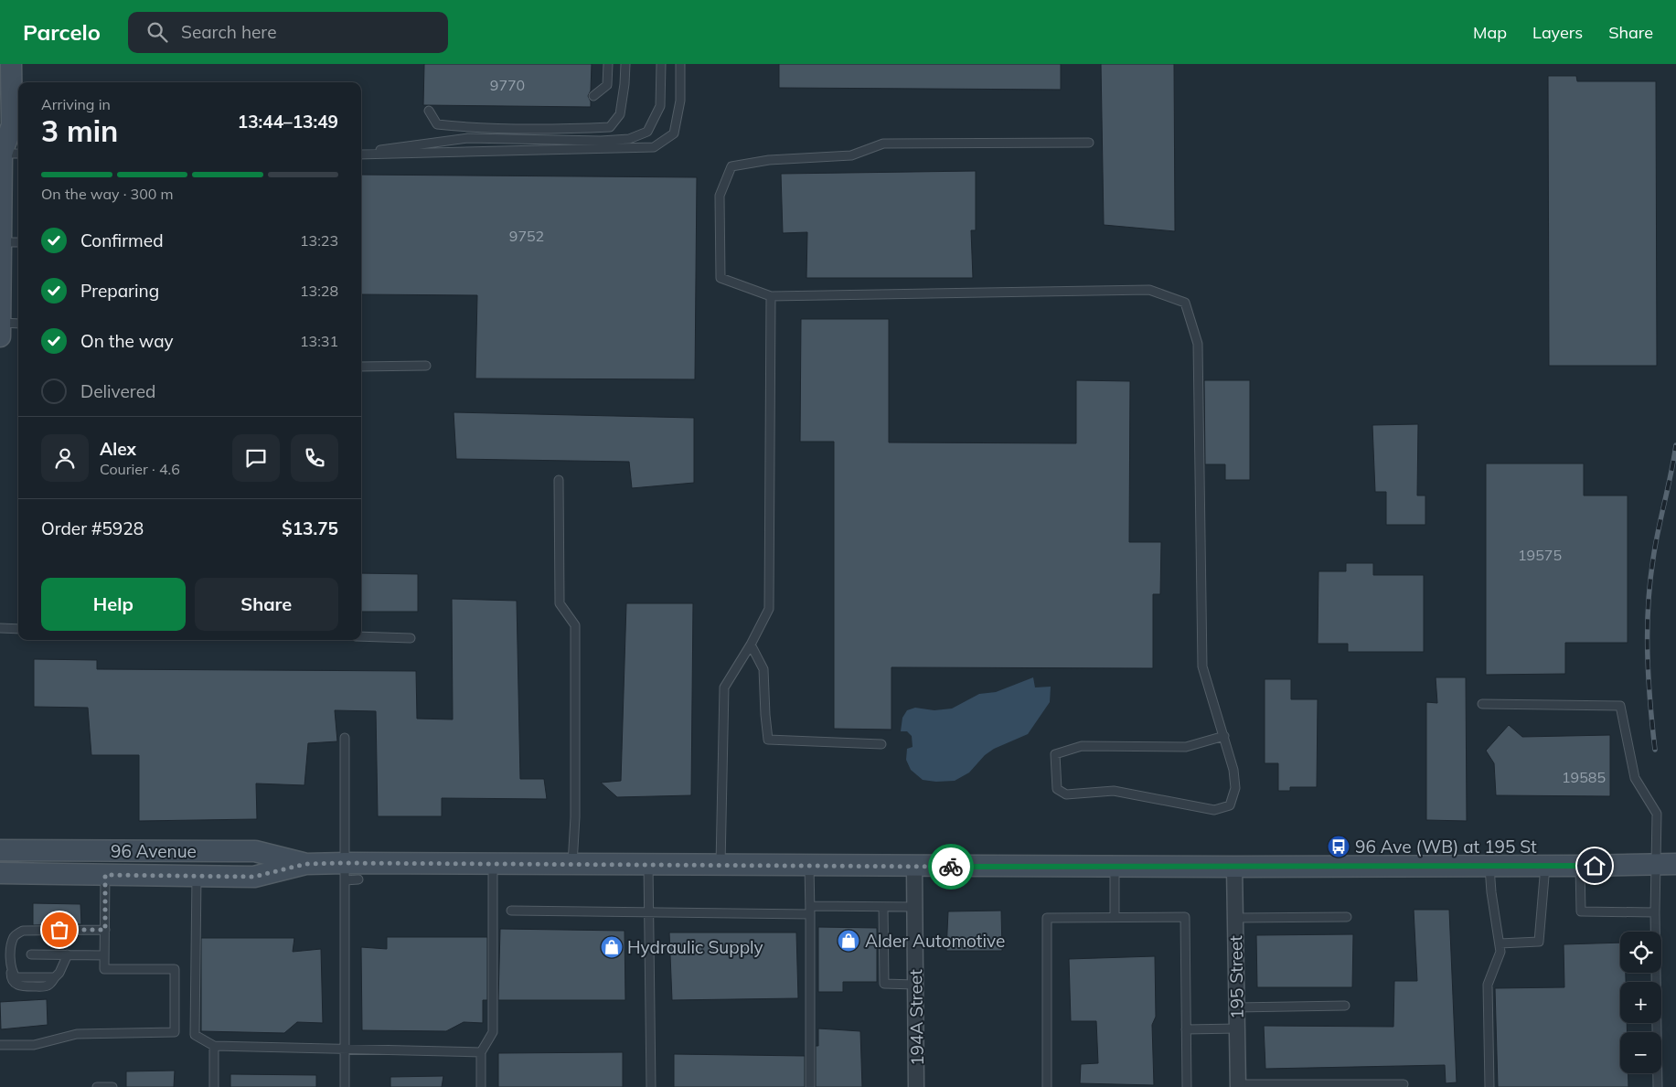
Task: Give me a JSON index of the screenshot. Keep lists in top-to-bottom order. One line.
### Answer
{"streets":{"main road":["96 Avenue"],"street":["195 Street","194A Street"]},"crossings":[["96 Avenue","195 Street"],["96 Avenue","194A Street"]],"places":{"bus stop":["96 Ave (WB) at 195 St"],"shop":["Alder Automotive","Hydraulic Supply"]},"house_numbers":["9770","9752","19575","19585"],"page":{"header":"Parcelo","search":"Search here","nav":["Map","Layers","Share"],"heading":["3 min","Arriving in","13:44–13:49"],"panel":["Alex","Courier · 4.6","Order #5928","$13.75"],"bar":"On the way · 300 m","list":[["Confirmed","13:23"],["Preparing","13:28"],["On the way","13:31"],"Delivered"],"buttons":["Help","Share"],"map_buttons":["+","−"]}}
